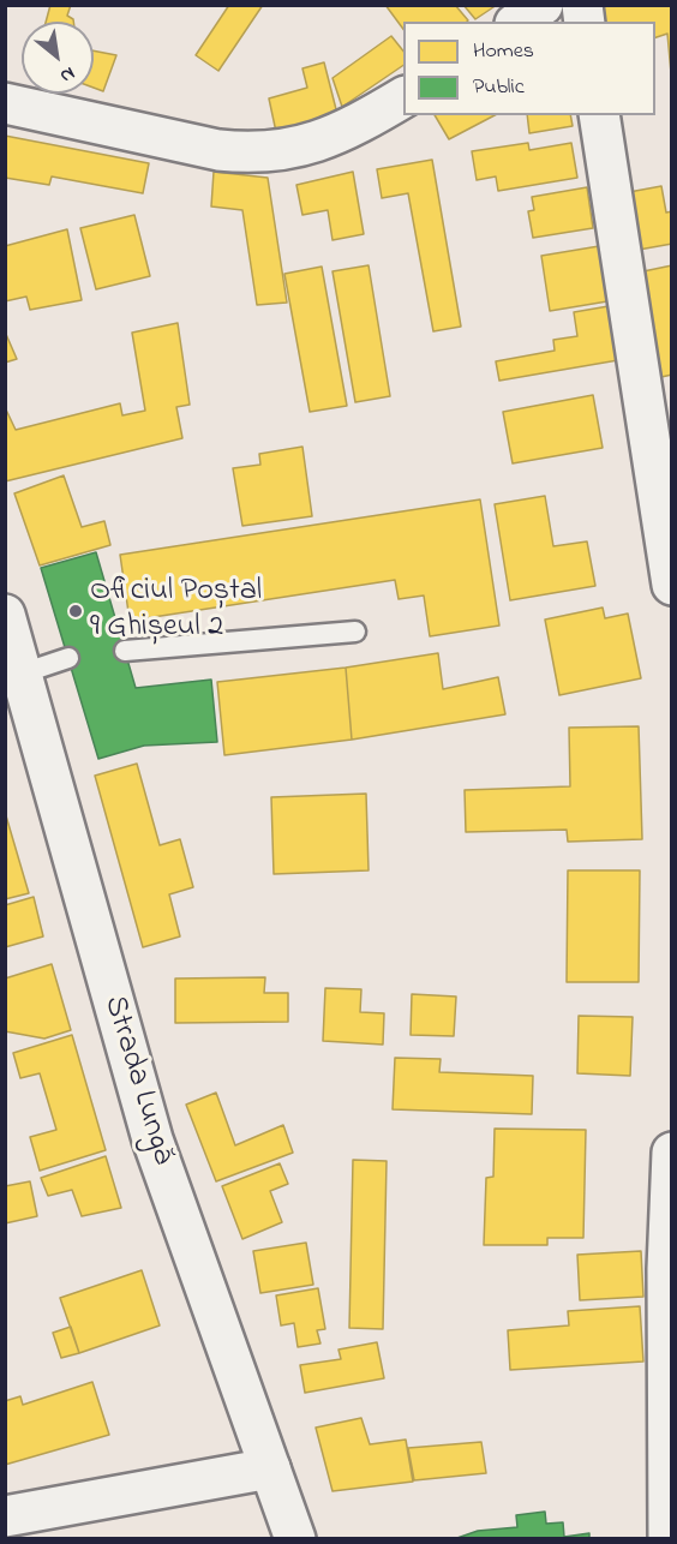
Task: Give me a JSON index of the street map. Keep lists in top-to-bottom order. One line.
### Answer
{"streets":{"street":["Strada Lungă"]},"places":["Oficiul Poștal 9 Ghișeul 2"],"legend":["Homes","Public"],"north":"bottom right"}
